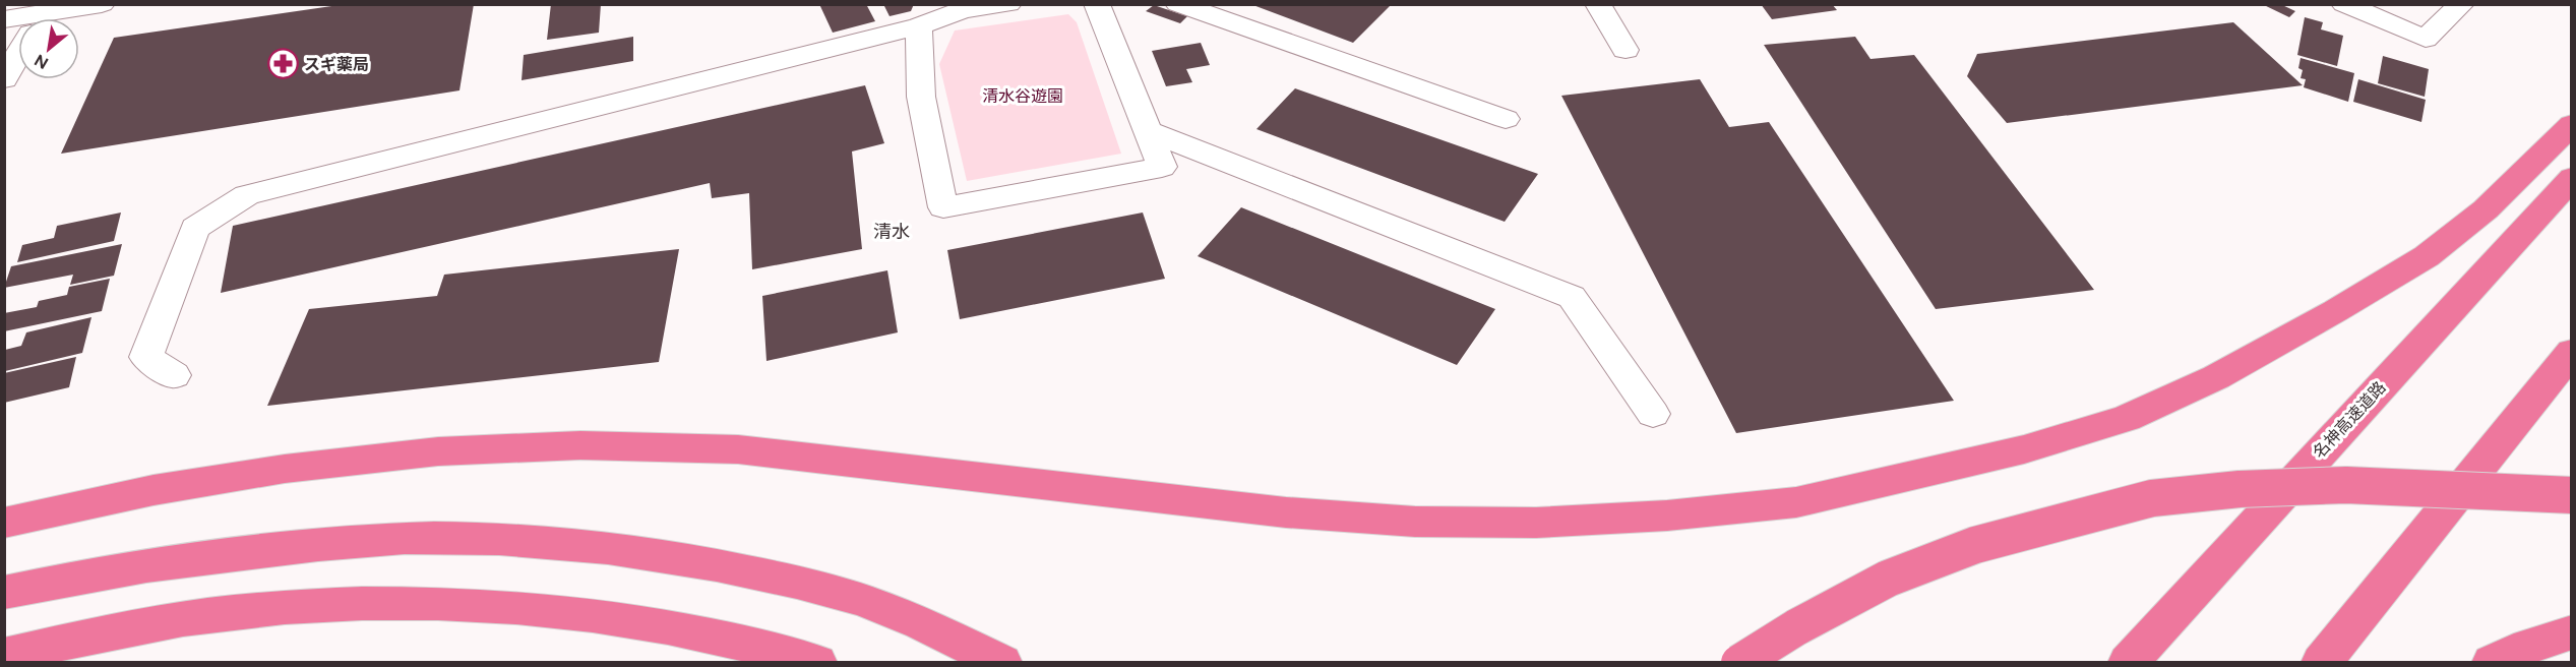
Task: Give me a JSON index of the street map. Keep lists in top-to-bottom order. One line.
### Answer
{"streets":{"highway":["名神高速道路"]},"districts":["清水"],"parks":["清水谷遊園"],"places":{"pharmacy":["スギ薬局"]},"north":"bottom left"}
